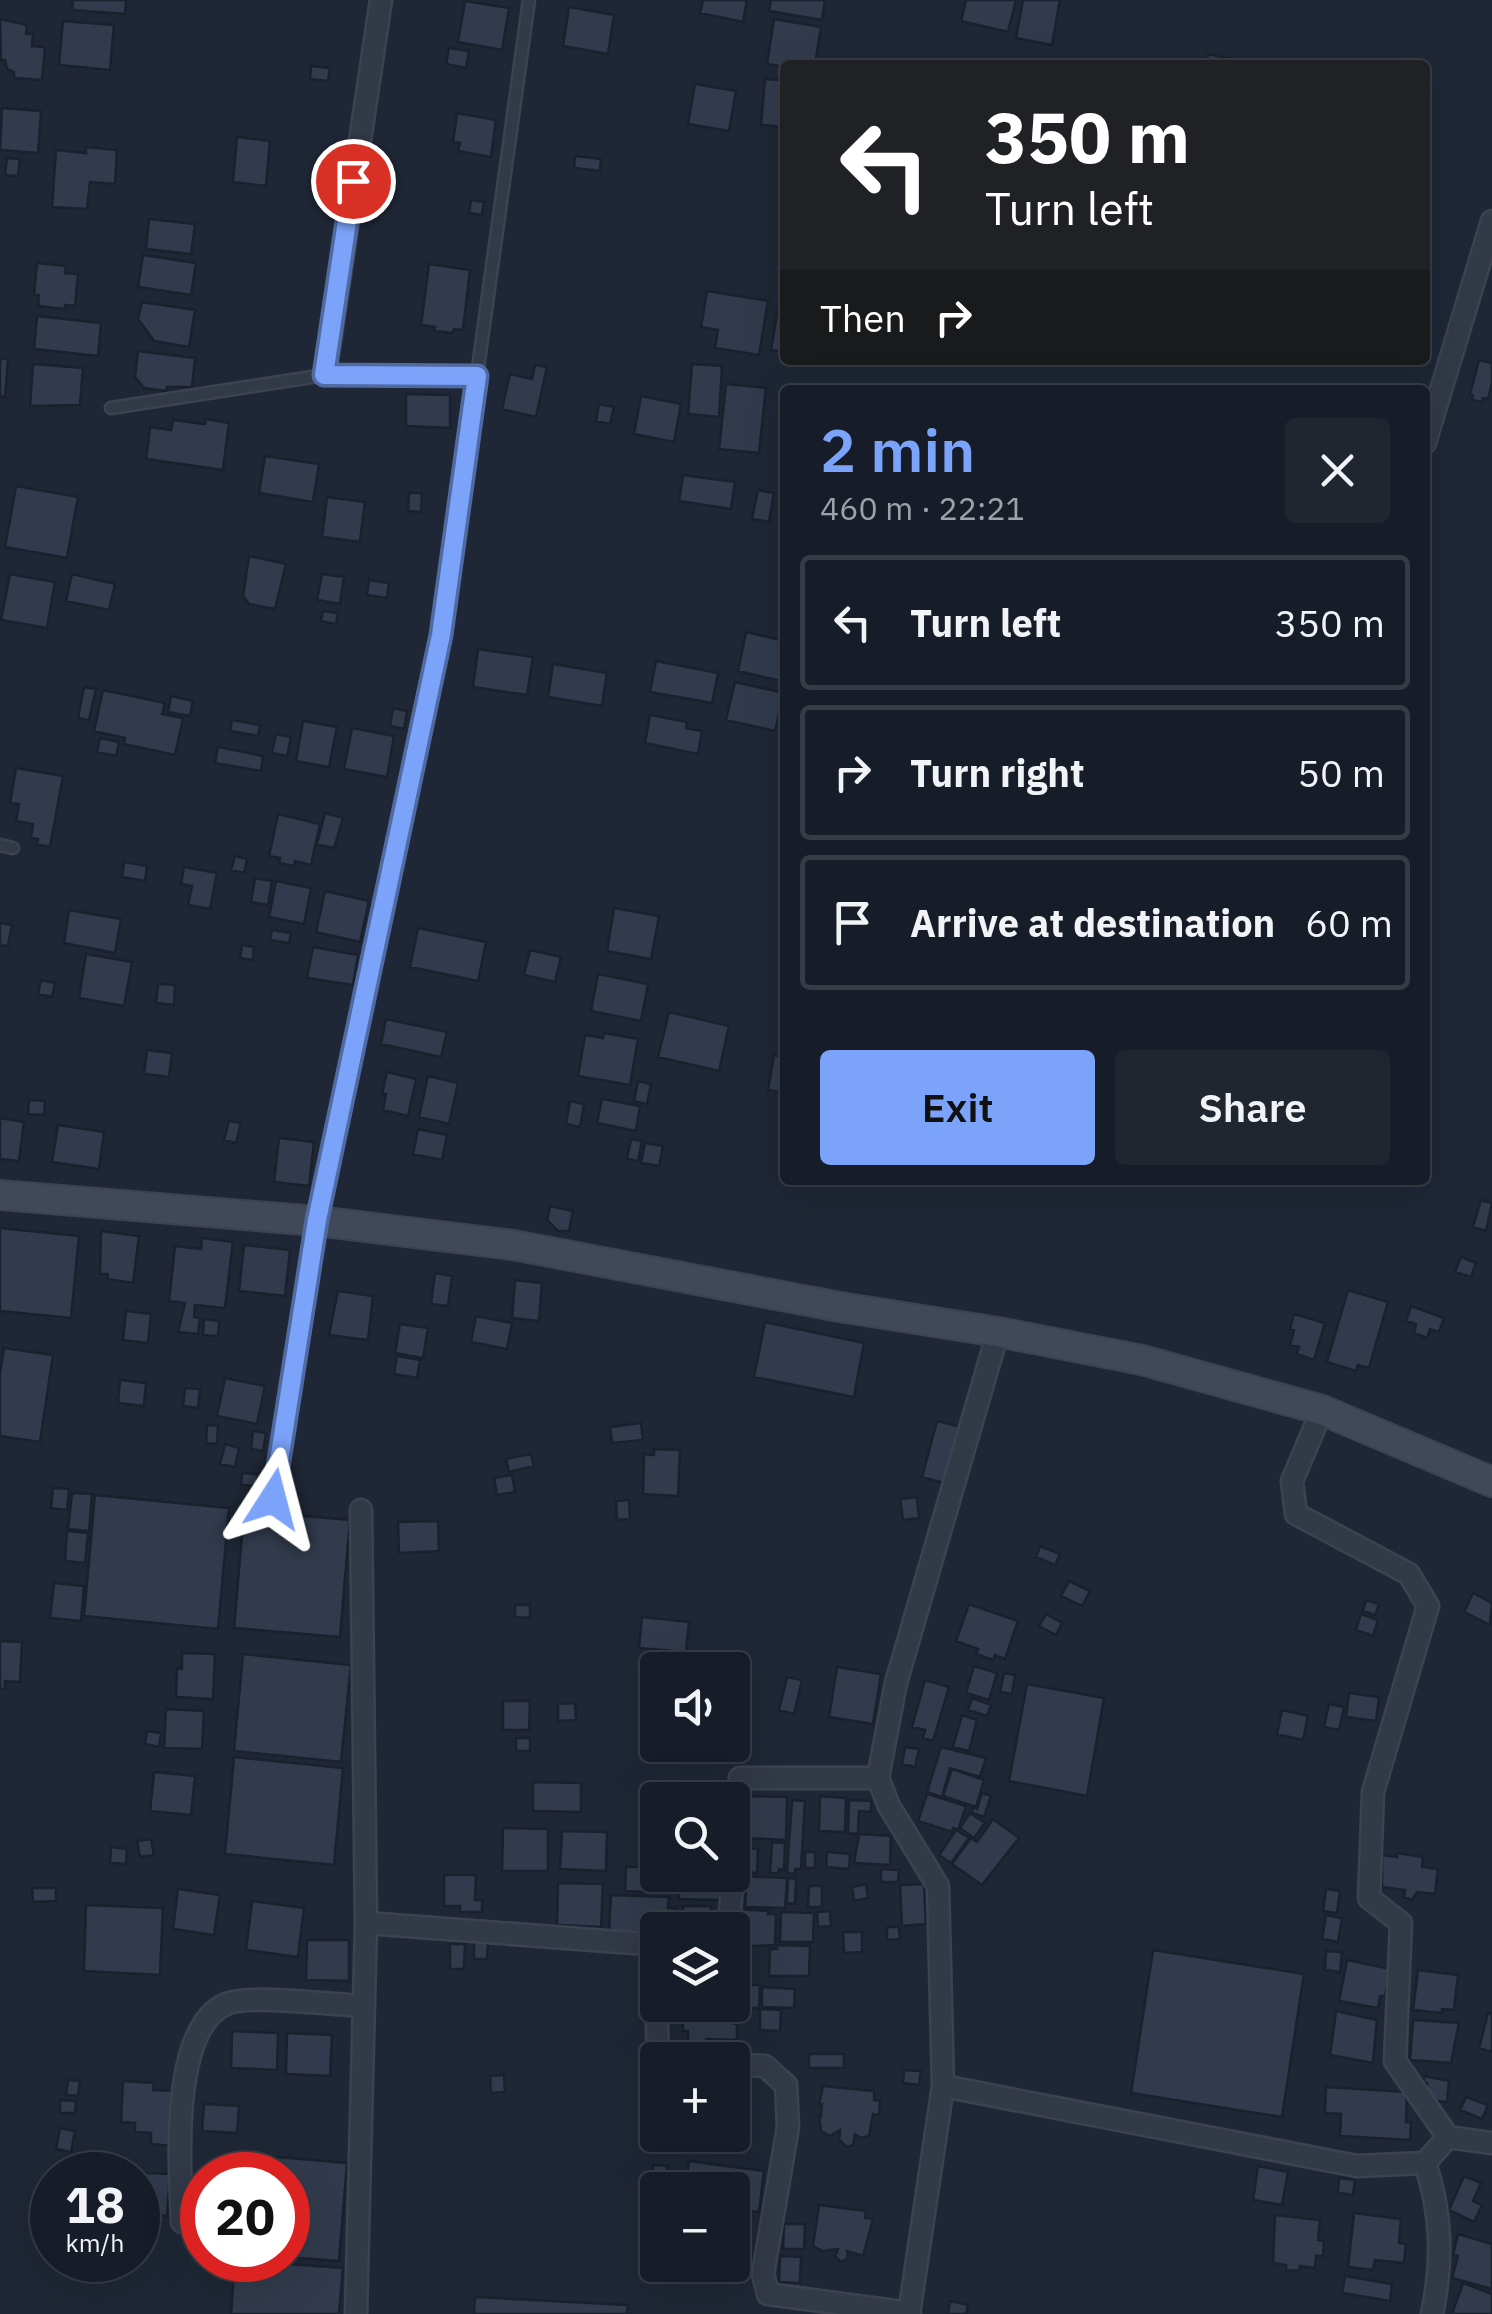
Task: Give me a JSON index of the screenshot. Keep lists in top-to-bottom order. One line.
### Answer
{"page":{"turn":["350 m","Turn left"],"then":"Then","heading":["2 min","460 m · 22:21"],"list":[{"name":"Turn left","value":"350 m"},{"name":"Turn right","value":"50 m"},{"name":"Arrive at destination","value":"60 m"}],"buttons":["Exit","Share"],"map_buttons":["+","−"],"speed":"18 km/h","limit":"20"}}
